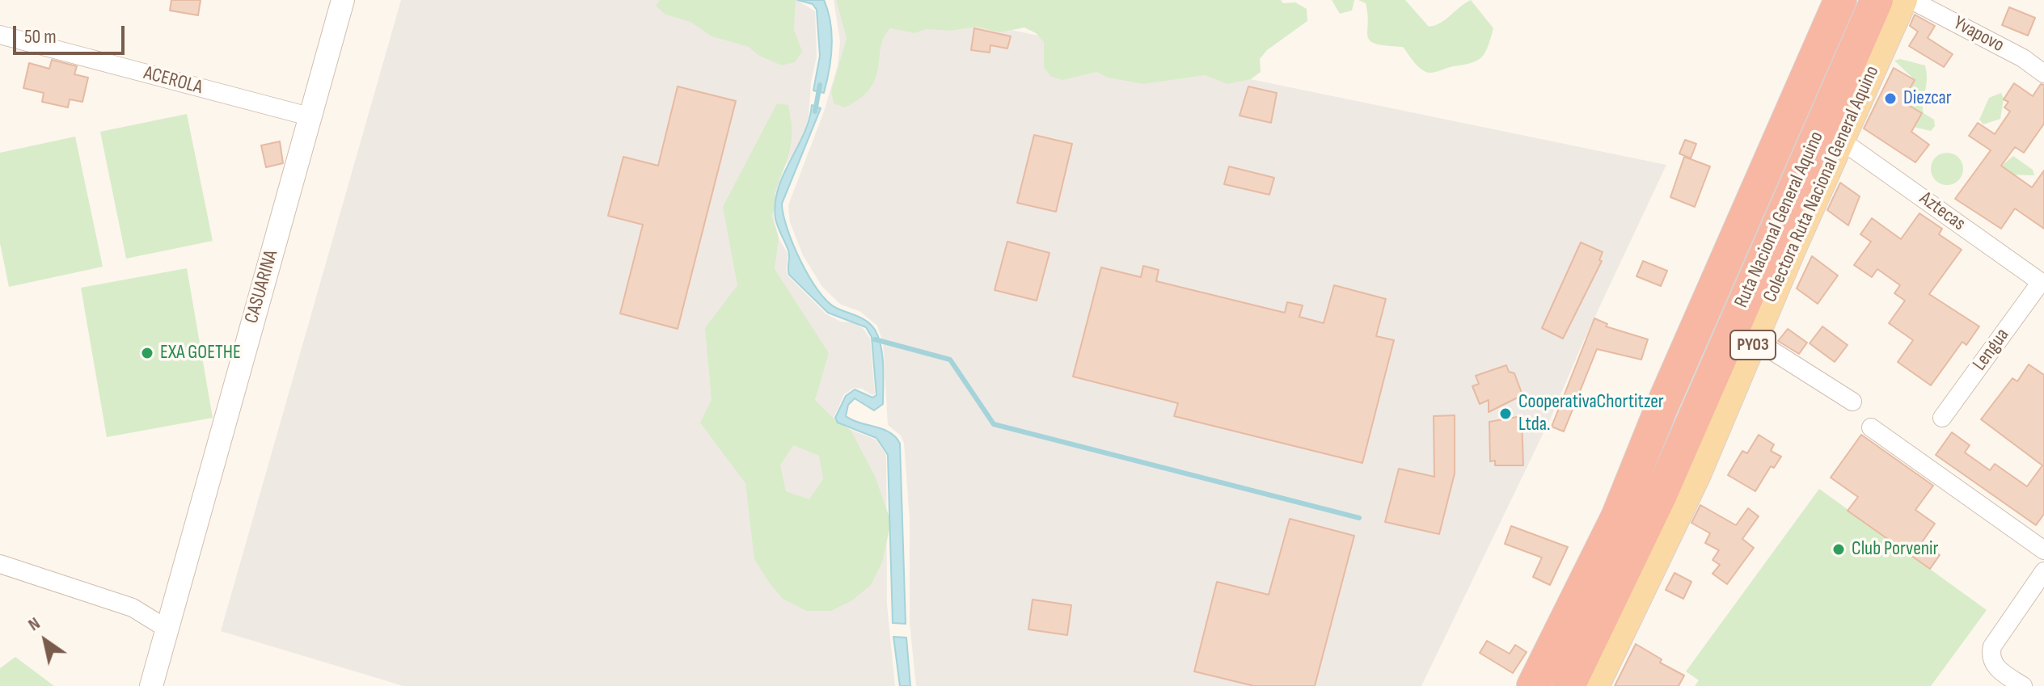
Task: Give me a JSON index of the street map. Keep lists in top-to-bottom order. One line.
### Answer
{"streets":{"highway":["Ruta Nacional General Aquino","PY03"],"main road":["Colectora Ruta Nacional General Aquino"],"street":["Yvapovo","ACEROLA","Aztecas","CASUARINA","Lengua"]},"crossings":[["ACEROLA","CASUARINA"],["Colectora Ruta Nacional General Aquino","Aztecas"],["Aztecas","Lengua"]],"places":["Diezcar","EXA GOETHE","CooperativaChortitzer Ltda.","Club Porvenir"],"scale_bar":"50 m","north":"top left"}
